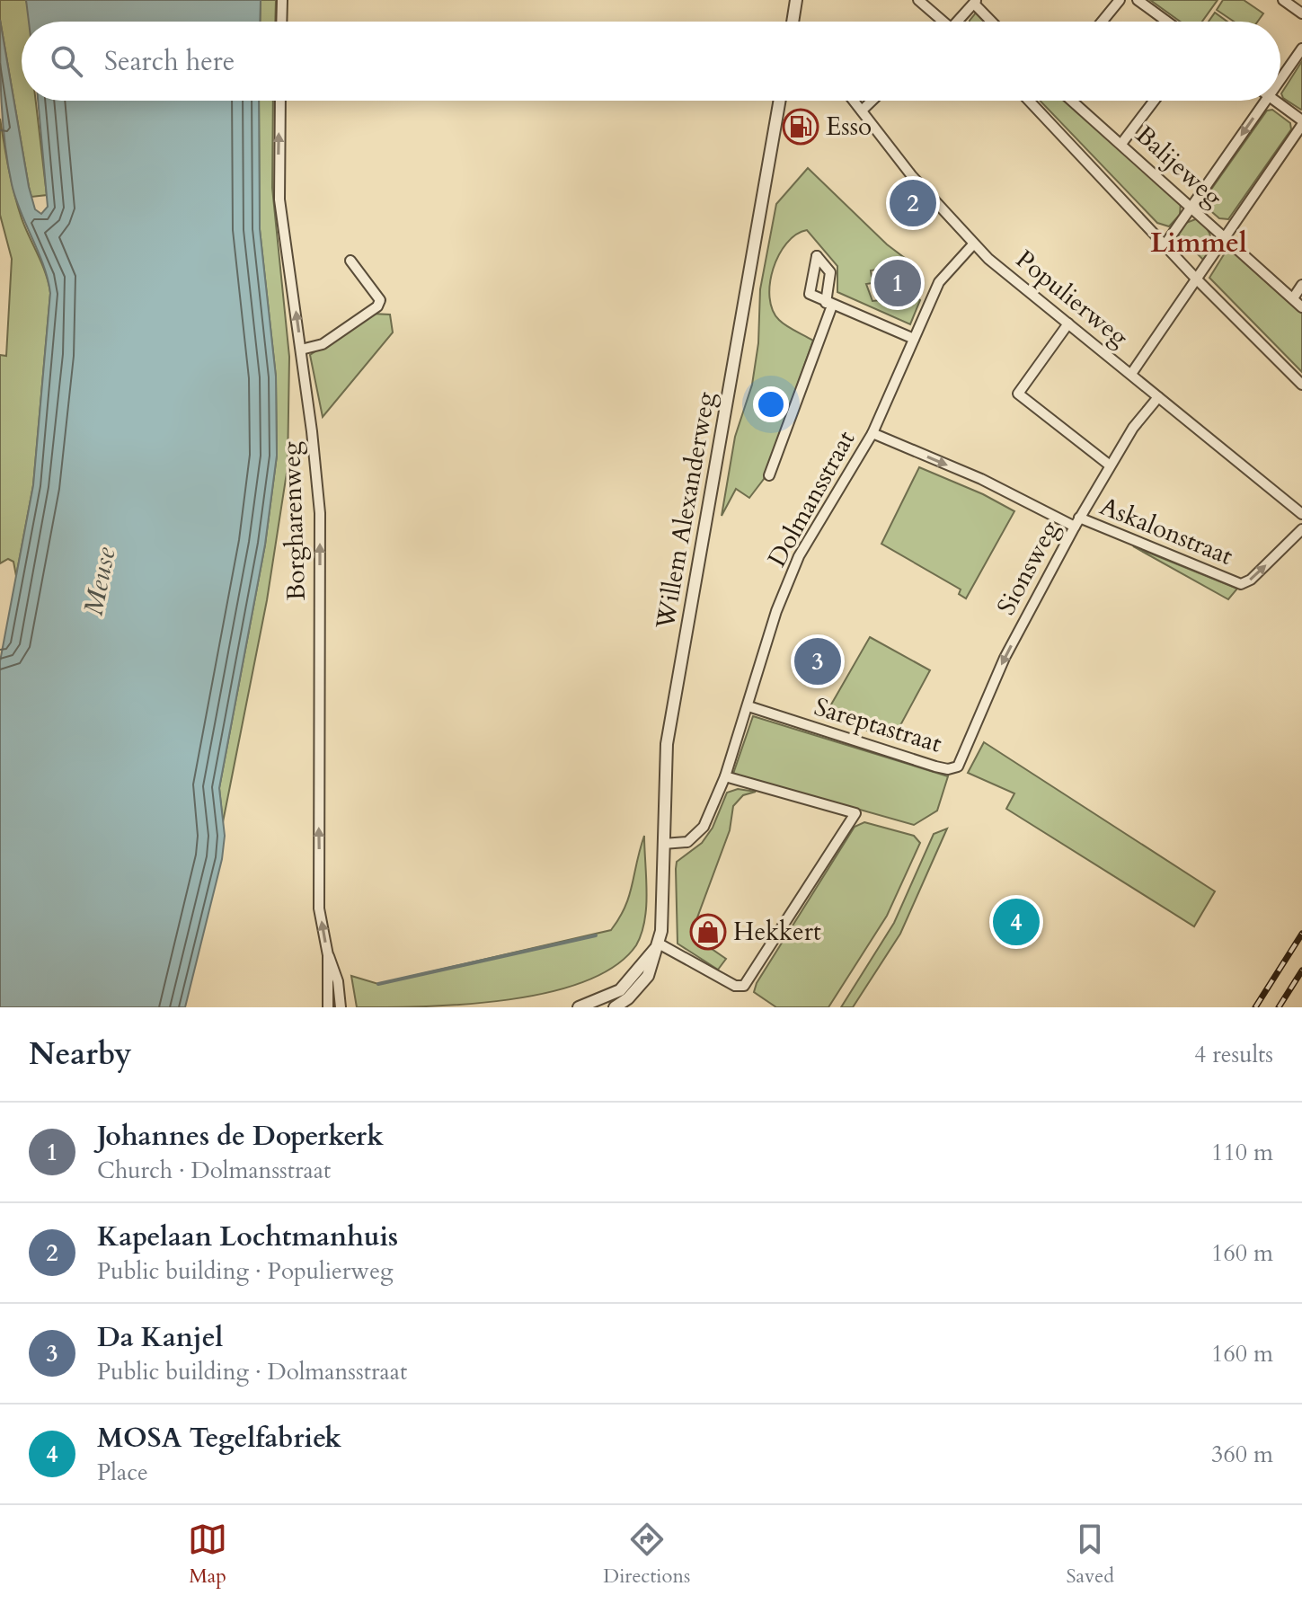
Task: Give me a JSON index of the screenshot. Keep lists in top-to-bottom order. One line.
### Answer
{"streets":{"street":["Balijeweg","Populierweg","Dolmansstraat","Willem Alexanderweg","Borgharenweg","Askalonstraat","Sionsweg","Sareptastraat"]},"crossings":[["Populierweg","Dolmansstraat"],["Populierweg","Sionsweg"],["Dolmansstraat","Willem Alexanderweg"],["Dolmansstraat","Askalonstraat"],["Dolmansstraat","Sareptastraat"],["Askalonstraat","Sionsweg"],["Sionsweg","Sareptastraat"]],"one_way":["Borgharenweg","Askalonstraat","Sionsweg"],"districts":["Limmel"],"water":["Meuse"],"places":{"fuel station":["Esso"],"shop":["Hekkert"]},"page":{"search":"Search here","pins":["2","1","3","4"],"heading":["Nearby","4 results"],"list":[{"mark":"1","name":"Johannes de Doperkerk","note":"Church · Dolmansstraat","value":"110 m"},{"mark":"2","name":"Kapelaan Lochtmanhuis","note":"Public building · Populierweg","value":"160 m"},{"mark":"3","name":"Da Kanjel","note":"Public building · Dolmansstraat","value":"160 m"},{"mark":"4","name":"MOSA Tegelfabriek","note":"Place","value":"360 m"}],"nav":["Map","Directions","Saved"]}}
